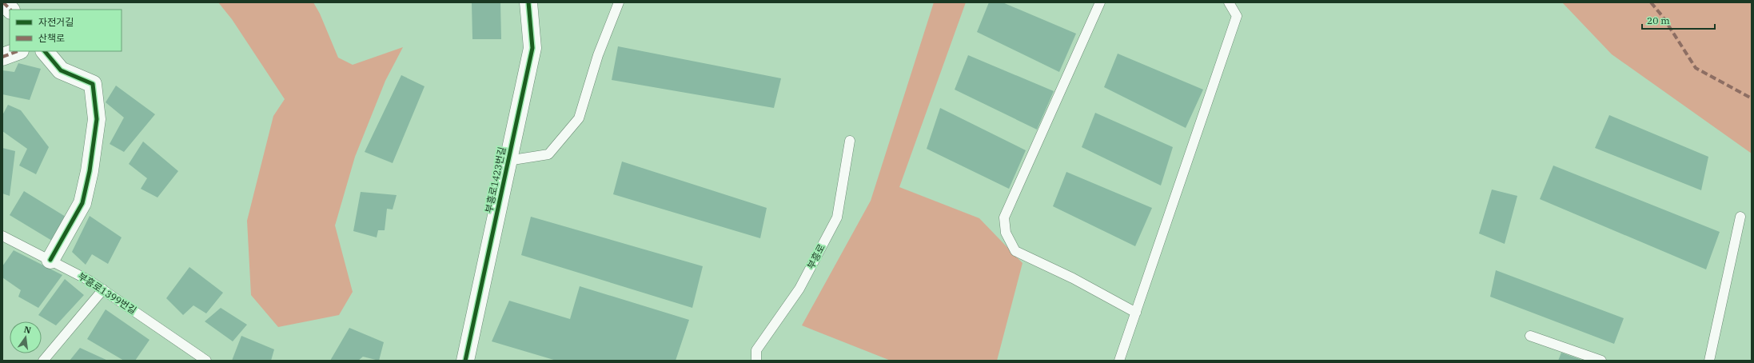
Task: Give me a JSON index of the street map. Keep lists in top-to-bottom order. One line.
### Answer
{"streets":{"street":["부흥로1423번길"],"lane":["부흥로","부흥로1399번길"]},"legend":["자전거길","산책로"],"scale_bar":"20 m","north":"top"}
